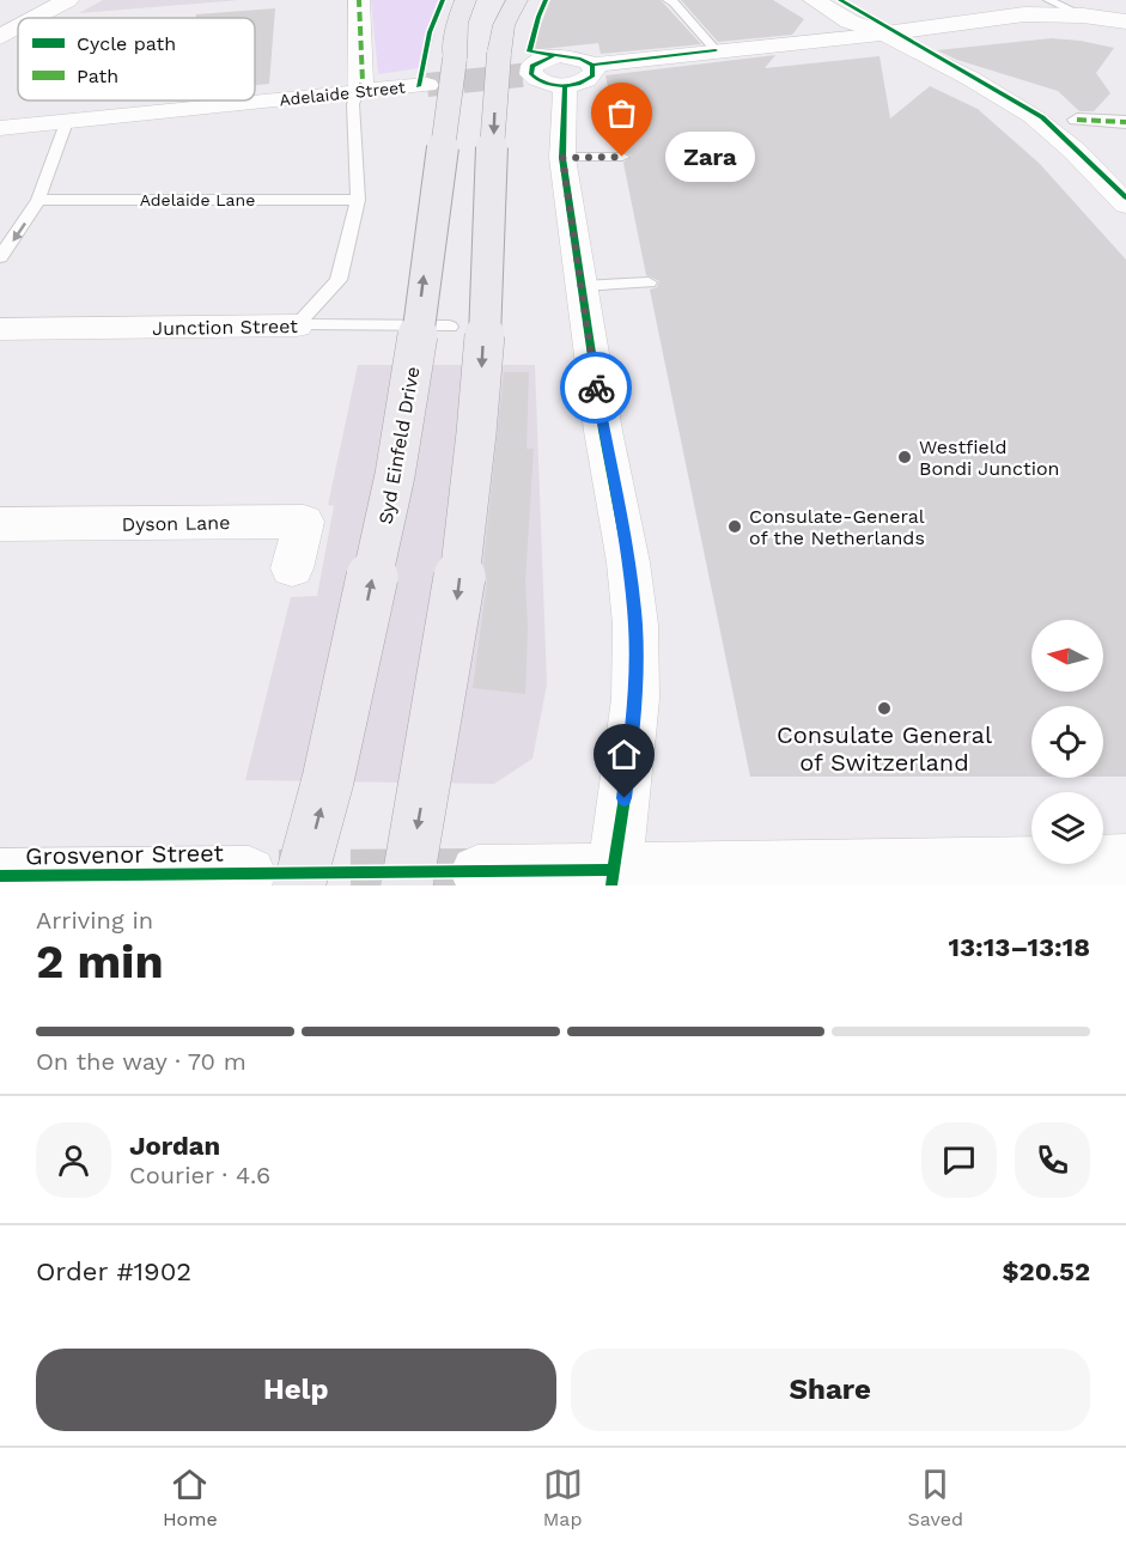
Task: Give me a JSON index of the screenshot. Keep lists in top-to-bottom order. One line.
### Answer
{"streets":{"main road":["Syd Einfeld Drive"],"street":["Adelaide Street","Junction Street","Dyson Lane","Grosvenor Street"],"lane":["Adelaide Lane"]},"crossings":[["Adelaide Street","Syd Einfeld Drive"]],"places":["Zara","Westfield Bondi Junction","Consulate-General of the Netherlands","Consulate General of Switzerland"],"legend":["Cycle path","Path"],"north":"left","page":{"bubble":"Zara","heading":["2 min","Arriving in","13:13–13:18"],"panel":["Jordan","Courier · 4.6","Order #1902","$20.52"],"bar":"On the way · 70 m","buttons":["Help","Share"],"tabs":["Home","Map","Saved"]}}
